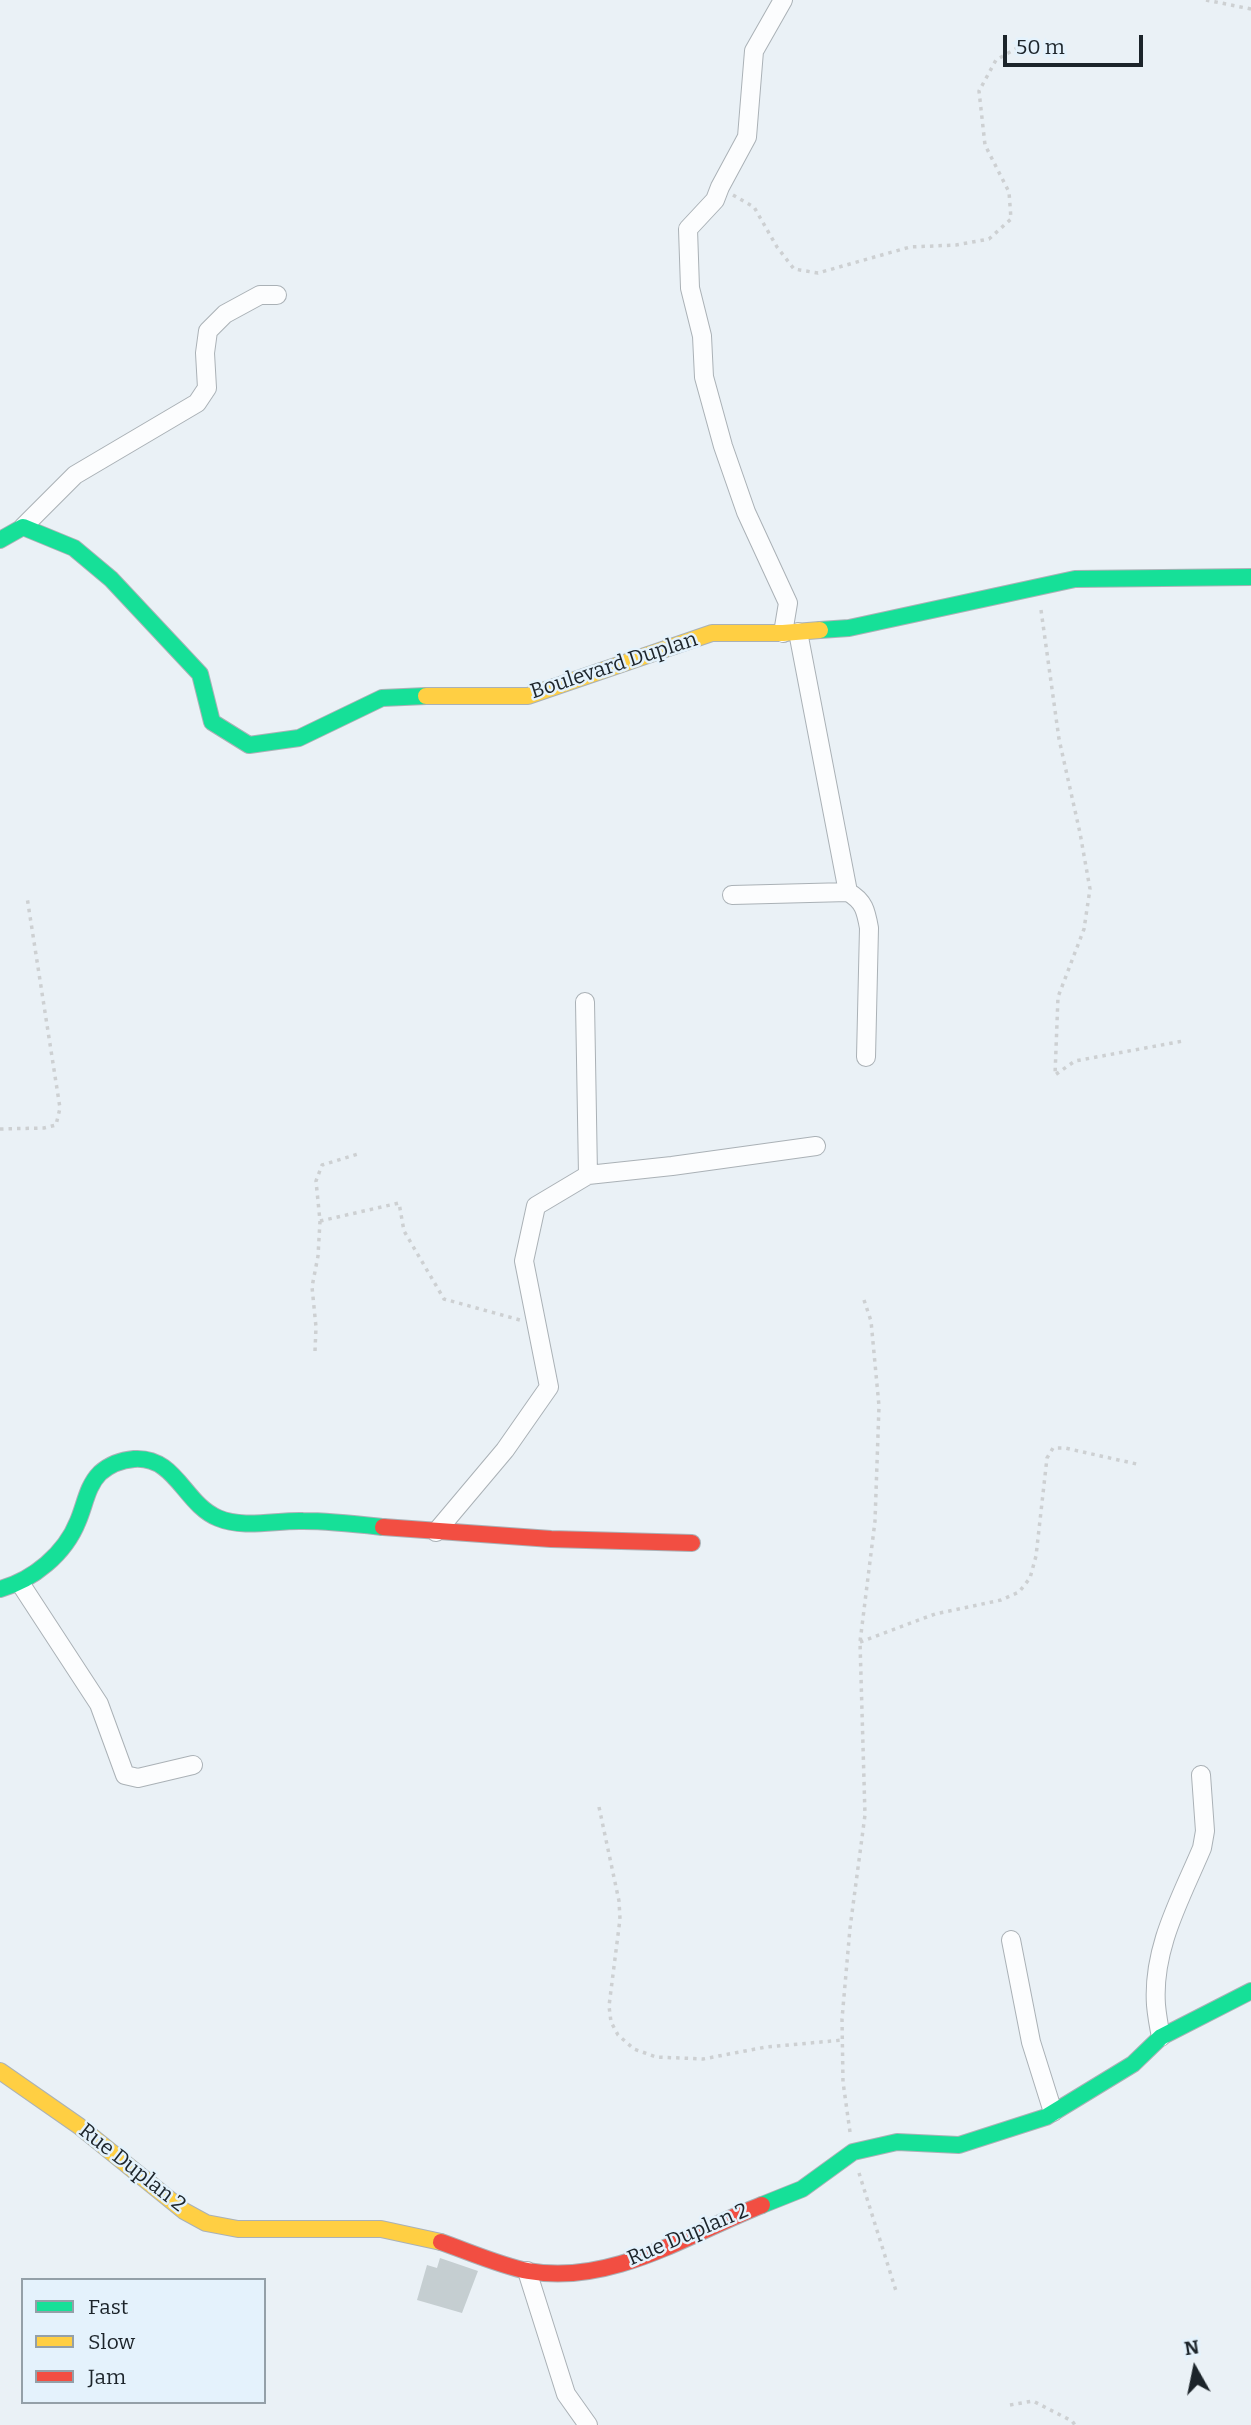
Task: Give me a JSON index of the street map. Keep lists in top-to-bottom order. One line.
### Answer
{"streets":{"street":["Boulevard Duplan","Rue Duplan 2"]},"legend":["Fast","Slow","Jam"],"scale_bar":"50 m","north":"top"}
